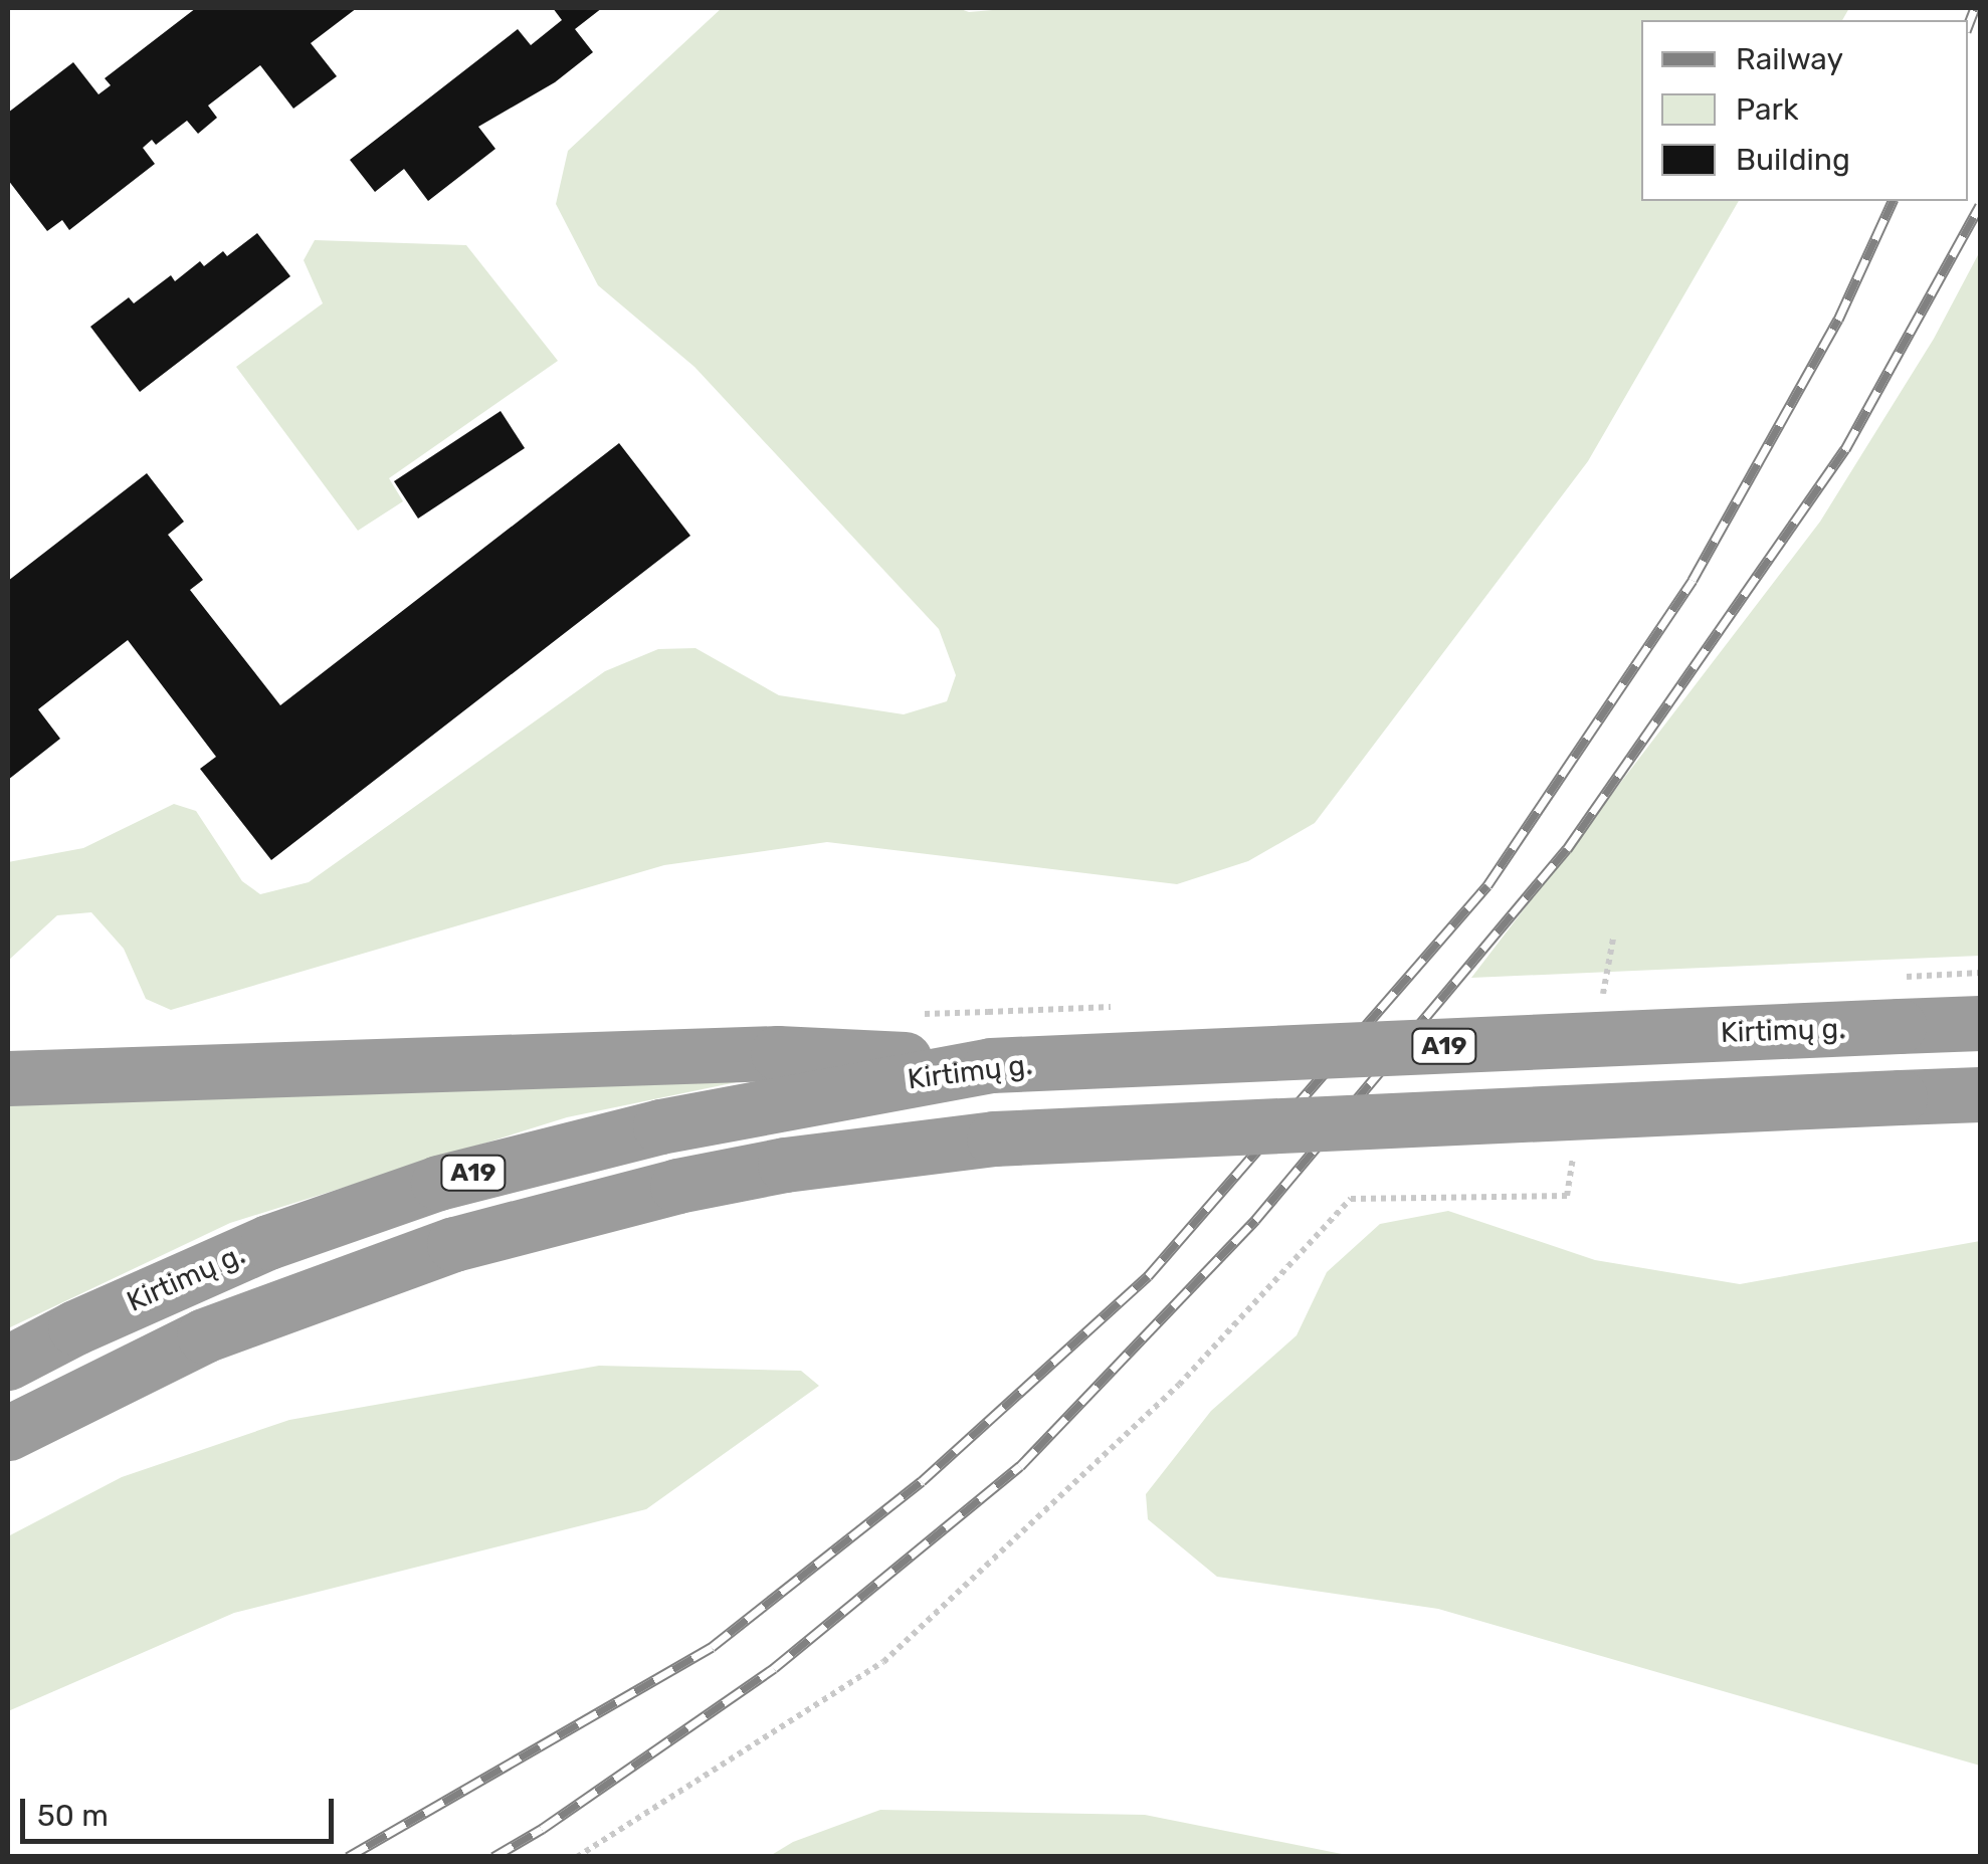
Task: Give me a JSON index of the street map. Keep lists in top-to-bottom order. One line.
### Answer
{"streets":{"highway":["Kirtimų g.","A19"]},"legend":["Railway","Park","Building"],"scale_bar":"50 m"}
